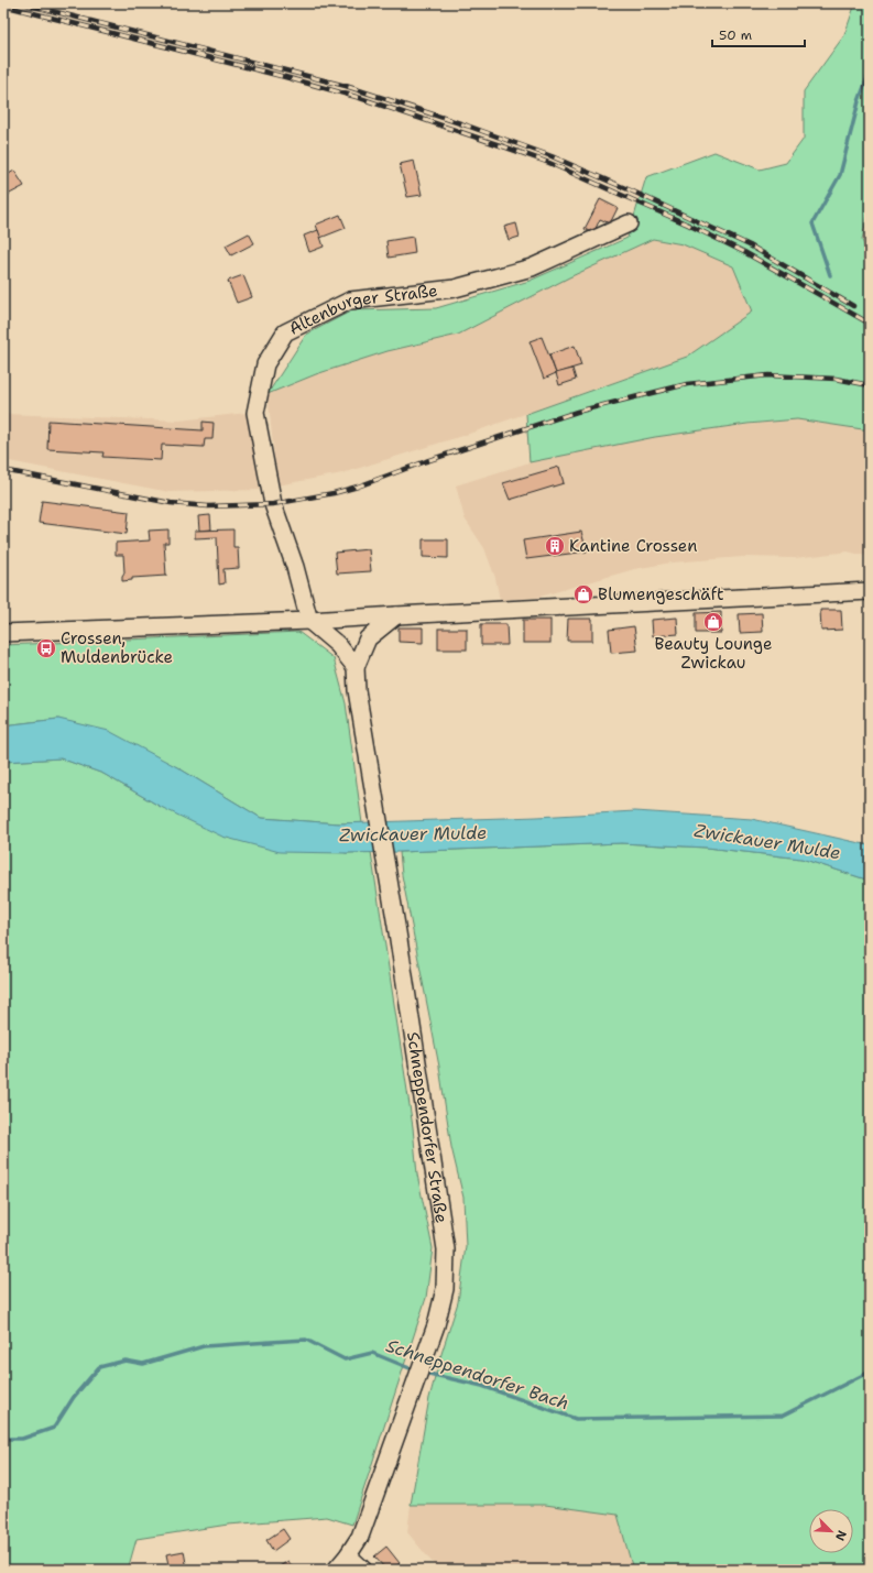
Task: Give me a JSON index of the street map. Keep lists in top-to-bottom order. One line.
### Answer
{"streets":{"street":["Altenburger Straße","Schneppendorfer Straße"]},"water":["Zwickauer Mulde","Schneppendorfer Bach"],"places":{"building":["Kantine Crossen"],"shop":["Blumengeschäft","Beauty Lounge Zwickau"],"bus stop":["Crossen, Muldenbrücke"]},"scale_bar":"50 m","north":"bottom right"}
